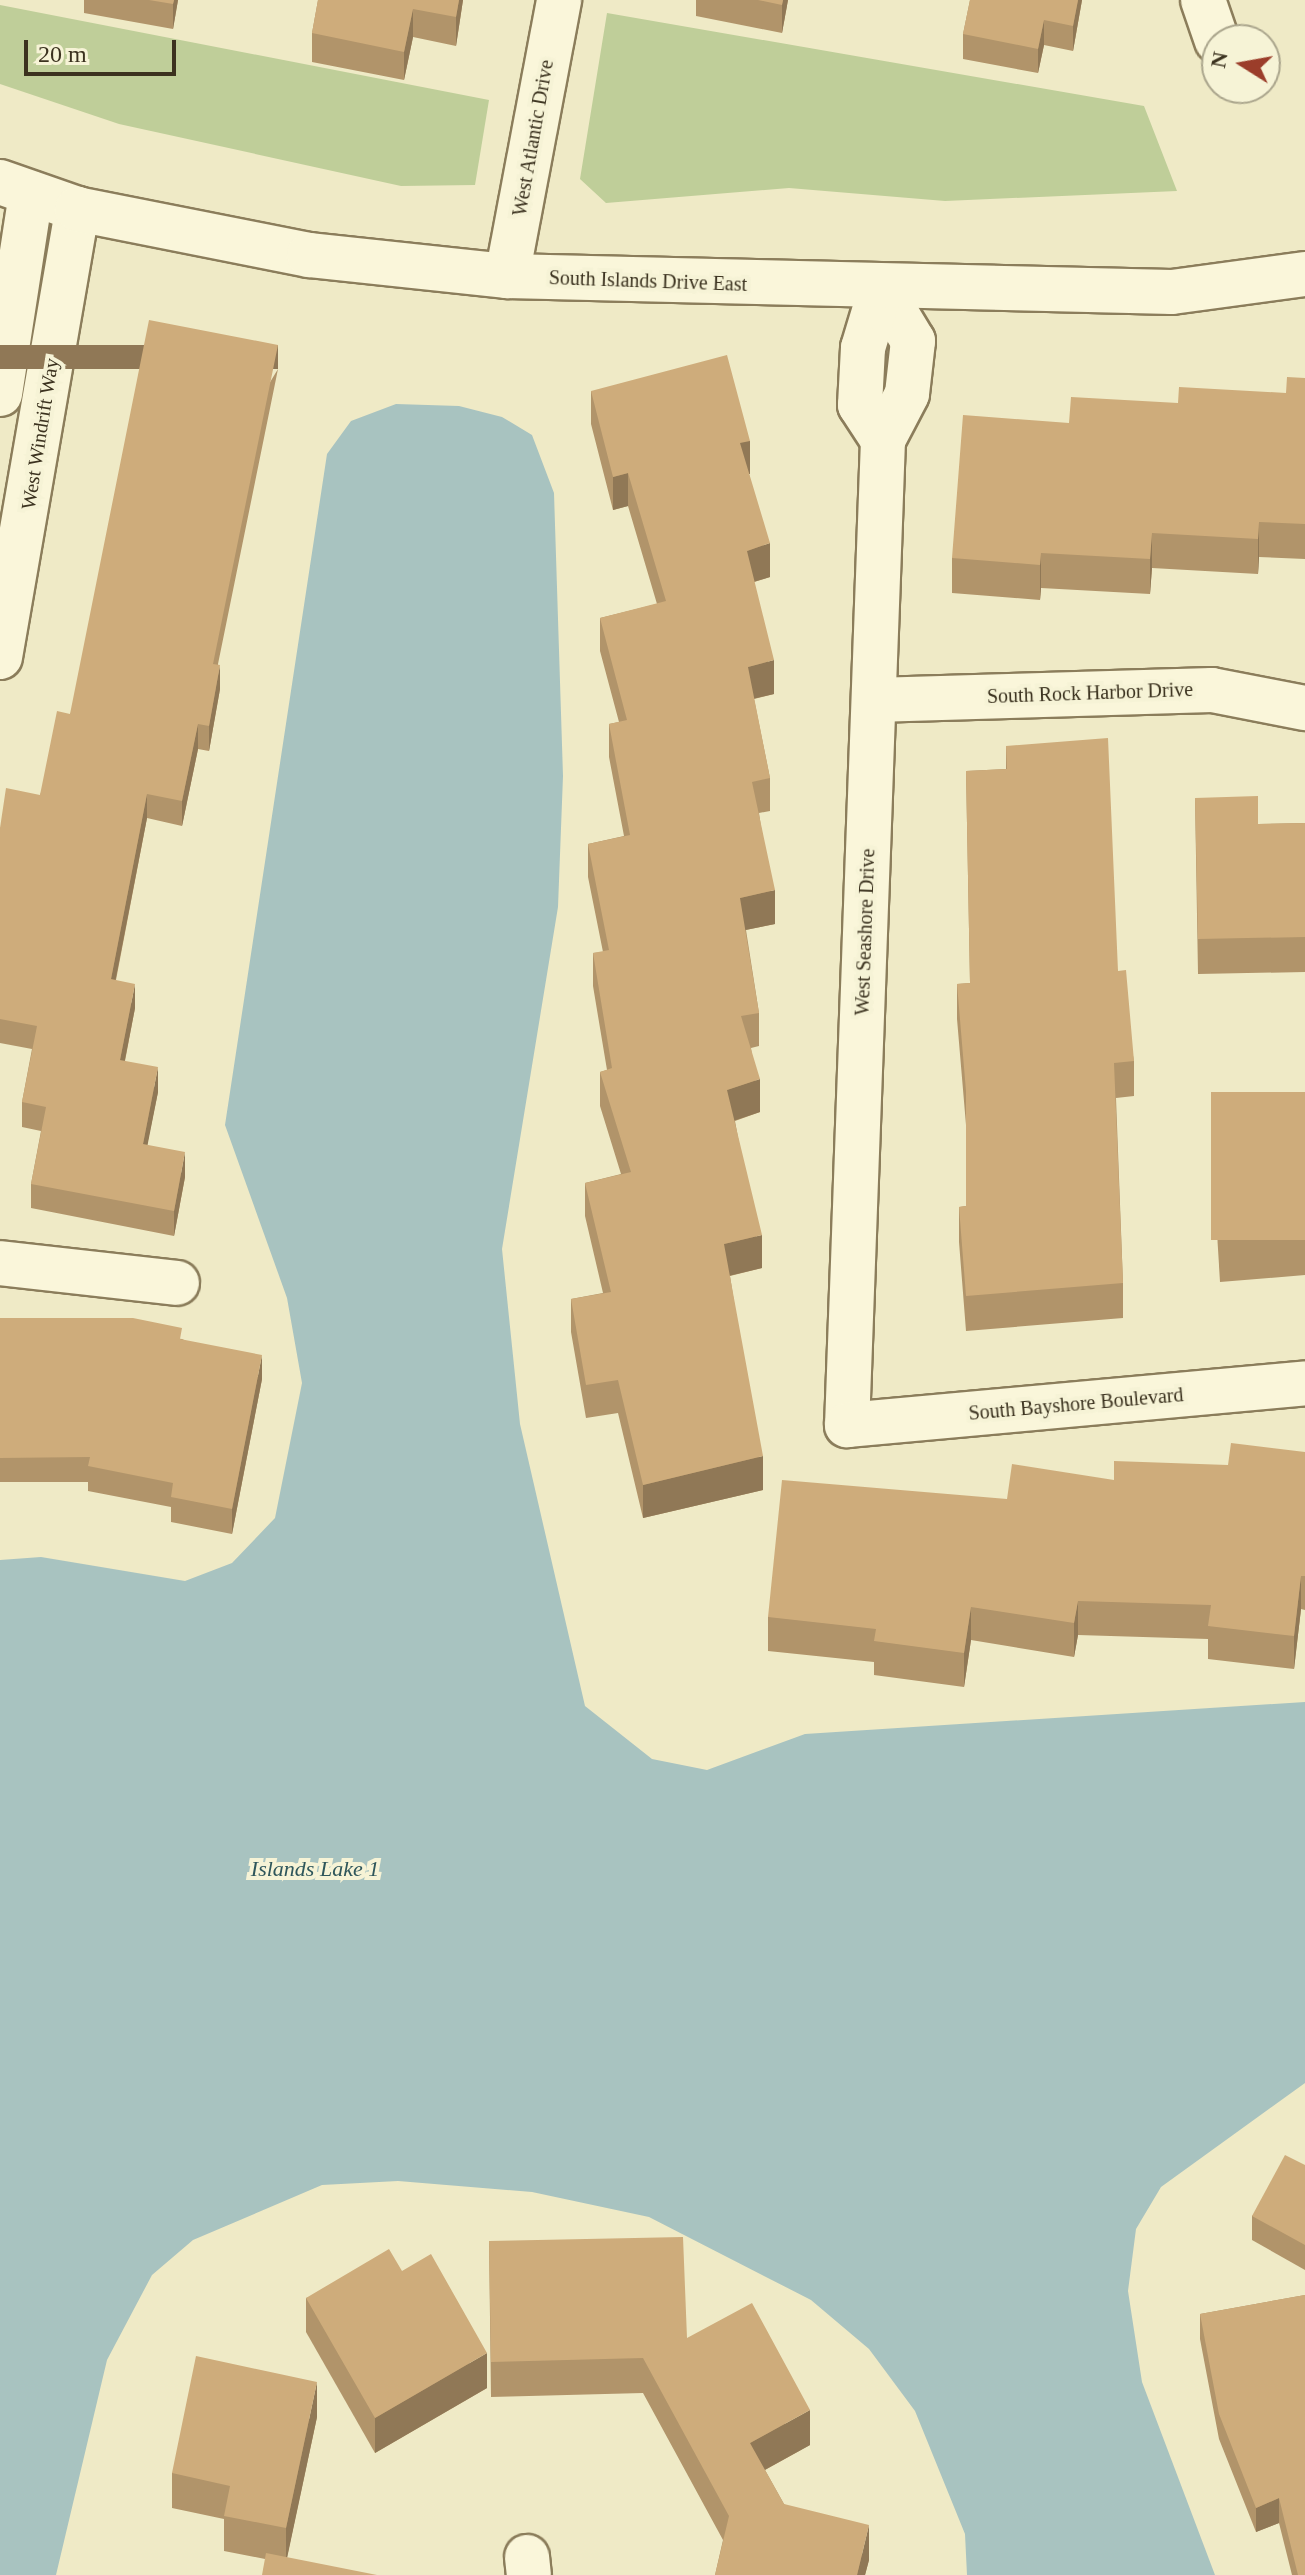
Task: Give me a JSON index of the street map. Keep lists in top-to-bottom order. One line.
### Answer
{"streets":{"street":["West Atlantic Drive","South Islands Drive East","West Windrift Way","South Rock Harbor Drive","West Seashore Drive","South Bayshore Boulevard"]},"crossings":[["West Atlantic Drive","South Islands Drive East"],["South Islands Drive East","West Windrift Way"],["South Islands Drive East","West Seashore Drive"],["South Rock Harbor Drive","West Seashore Drive"],["West Seashore Drive","South Bayshore Boulevard"]],"water":["Islands Lake 1"],"scale_bar":"20 m","north":"left"}
